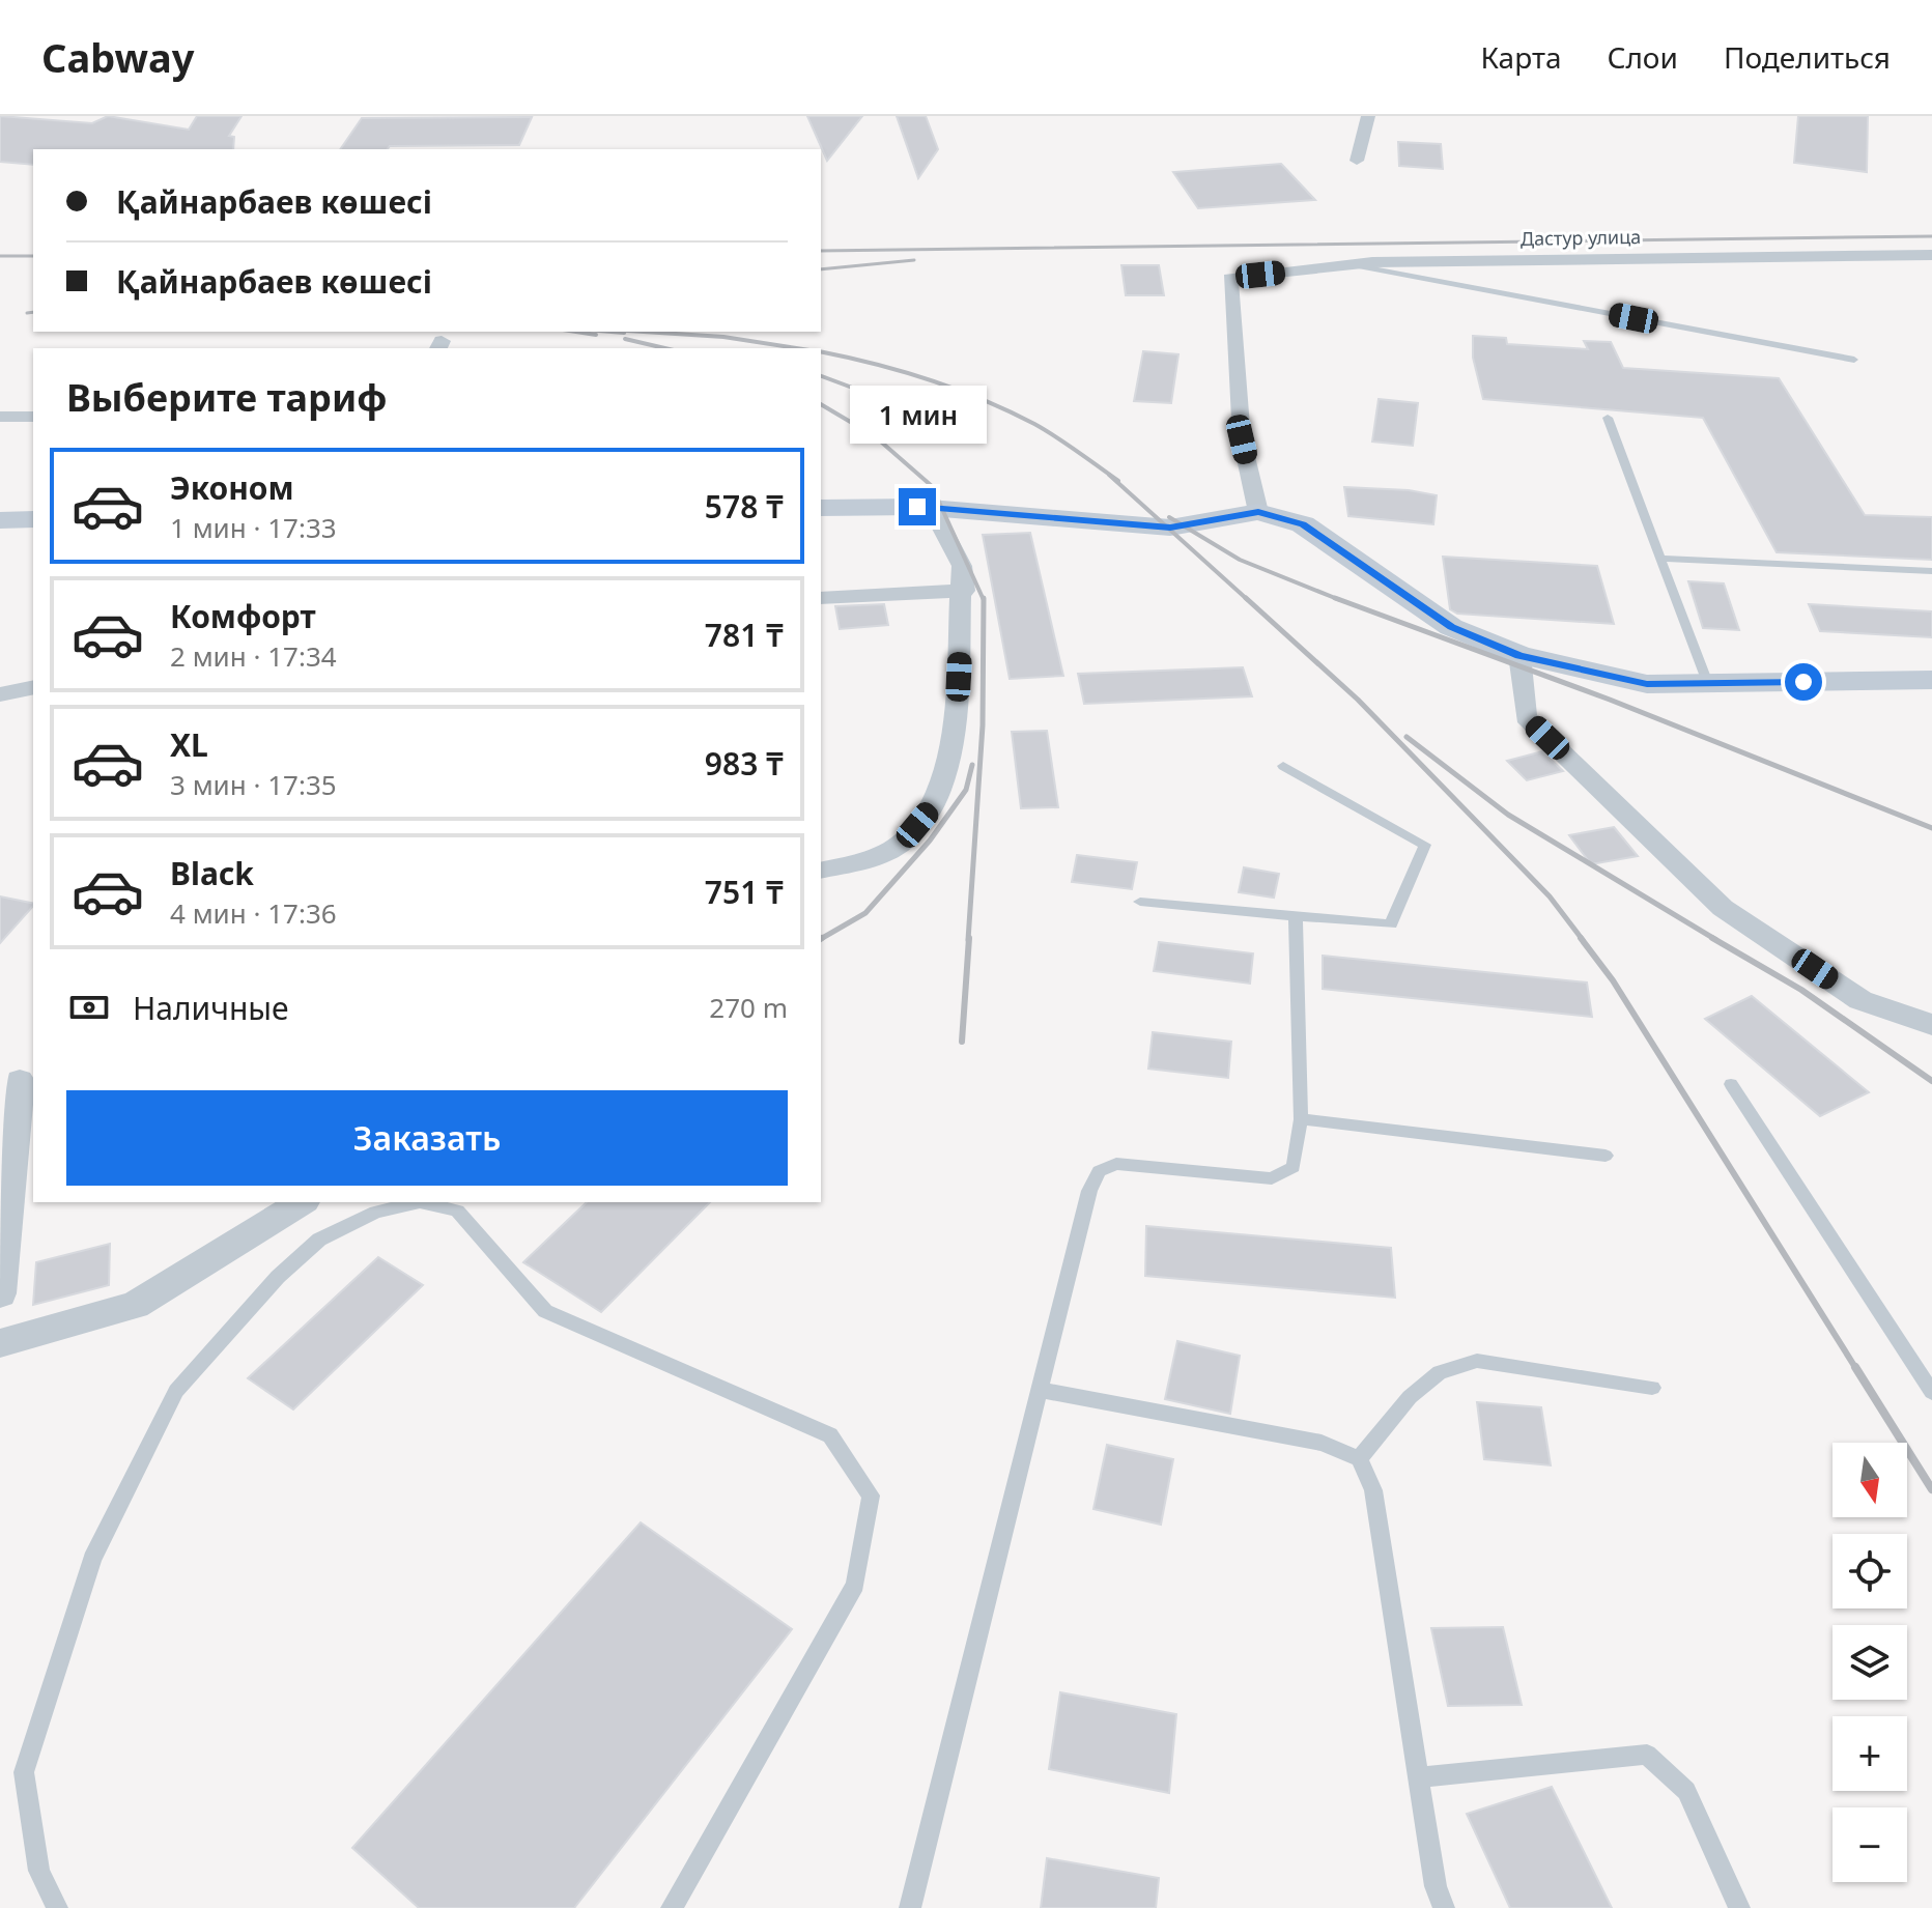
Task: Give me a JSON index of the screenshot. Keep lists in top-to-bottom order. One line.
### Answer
{"streets":{"street":["Дастур улица"]},"north":"bottom","page":{"header":"Cabway","nav":["Карта","Слои","Поделиться"],"banner":["Қайнарбаев көшесі","Қайнарбаев көшесі"],"heading":"Выберите тариф","bubble":"1 мин","list":[{"name":"Эконом","note":"1 мин · 17:33","value":"578 ₸"},{"name":"Комфорт","note":"2 мин · 17:34","value":"781 ₸"},{"name":"XL","note":"3 мин · 17:35","value":"983 ₸"},{"name":"Black","note":"4 мин · 17:36","value":"751 ₸"}],"pay":["Наличные","270 m"],"buttons":"Заказать","map_buttons":["+","−"]}}
